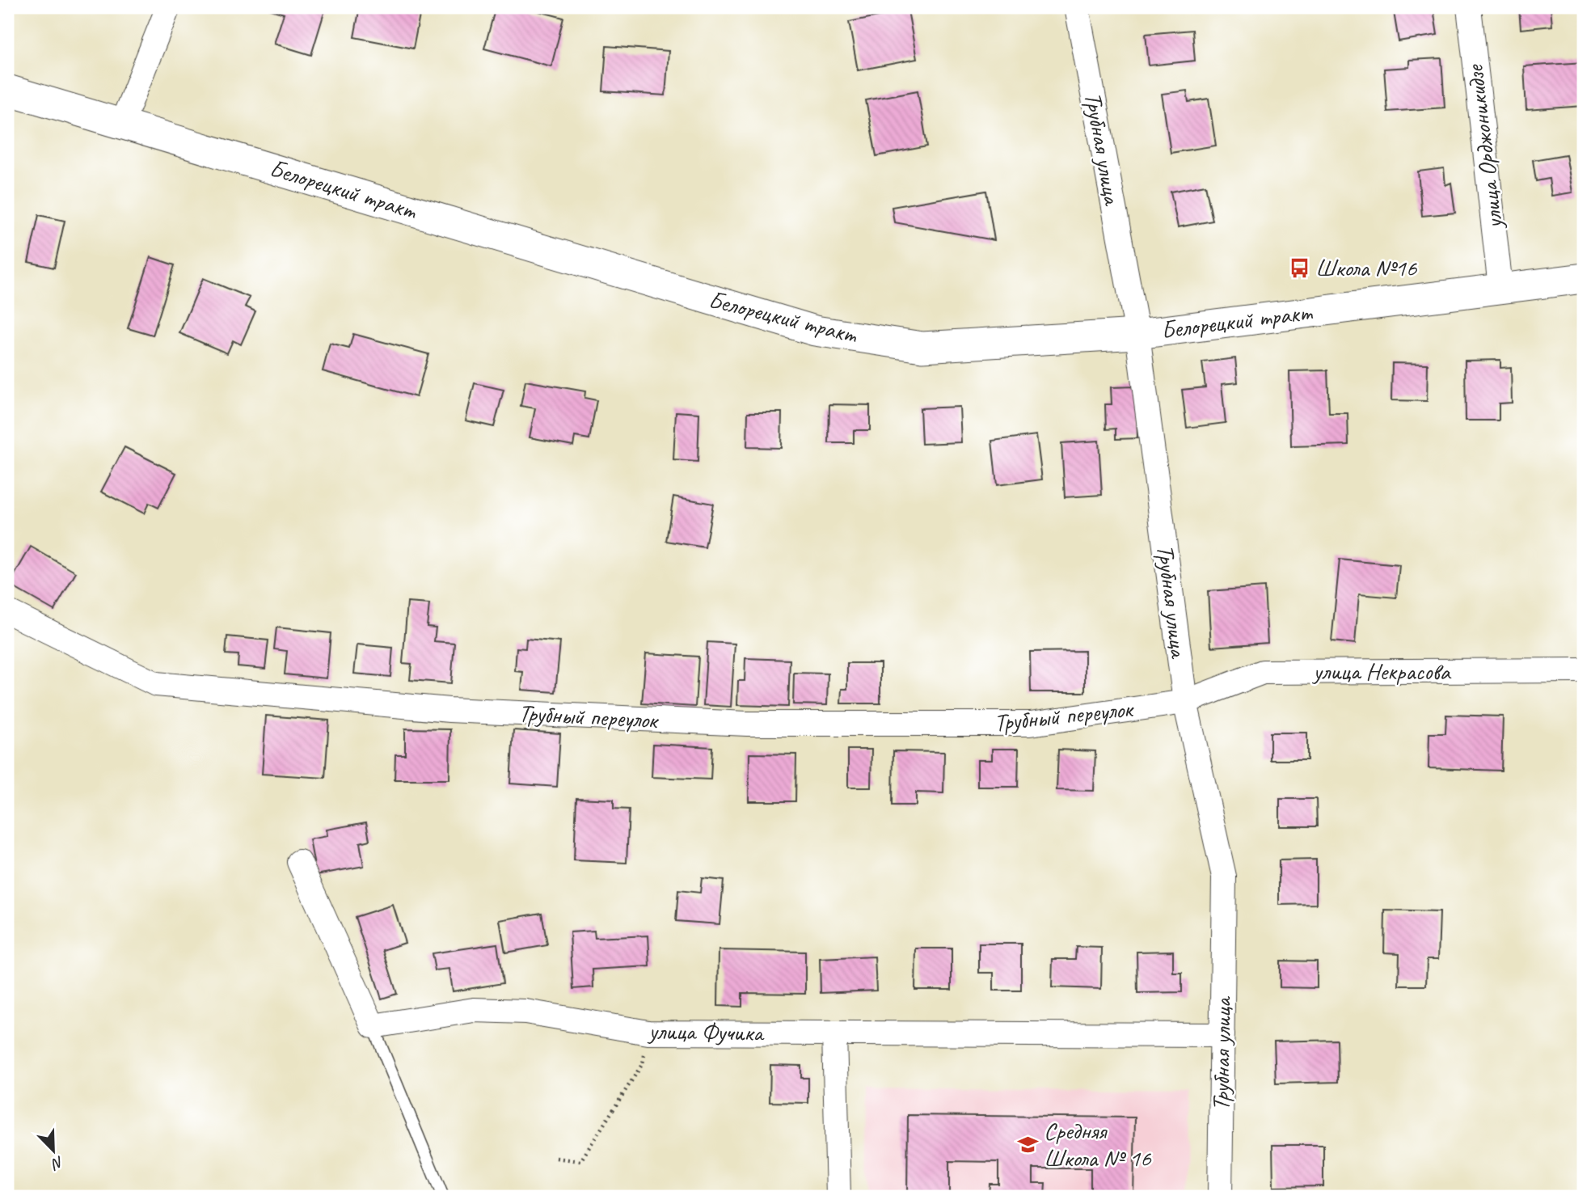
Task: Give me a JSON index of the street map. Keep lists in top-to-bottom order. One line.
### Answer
{"streets":{"street":["улица Орджоникидзе","Трубная улица","Белорецкий тракт","улица Некрасова","Трубный переулок","улица Фучика"]},"crossings":[["улица Орджоникидзе","Белорецкий тракт"],["Трубная улица","Белорецкий тракт"],["Трубная улица","улица Некрасова"],["Трубная улица","Трубный переулок"],["Трубная улица","улица Фучика"],["улица Некрасова","Трубный переулок"]],"places":{"bus stop":["Школа №16"],"school or university":["Средняя Школа № 16"]},"north":"bottom right"}
